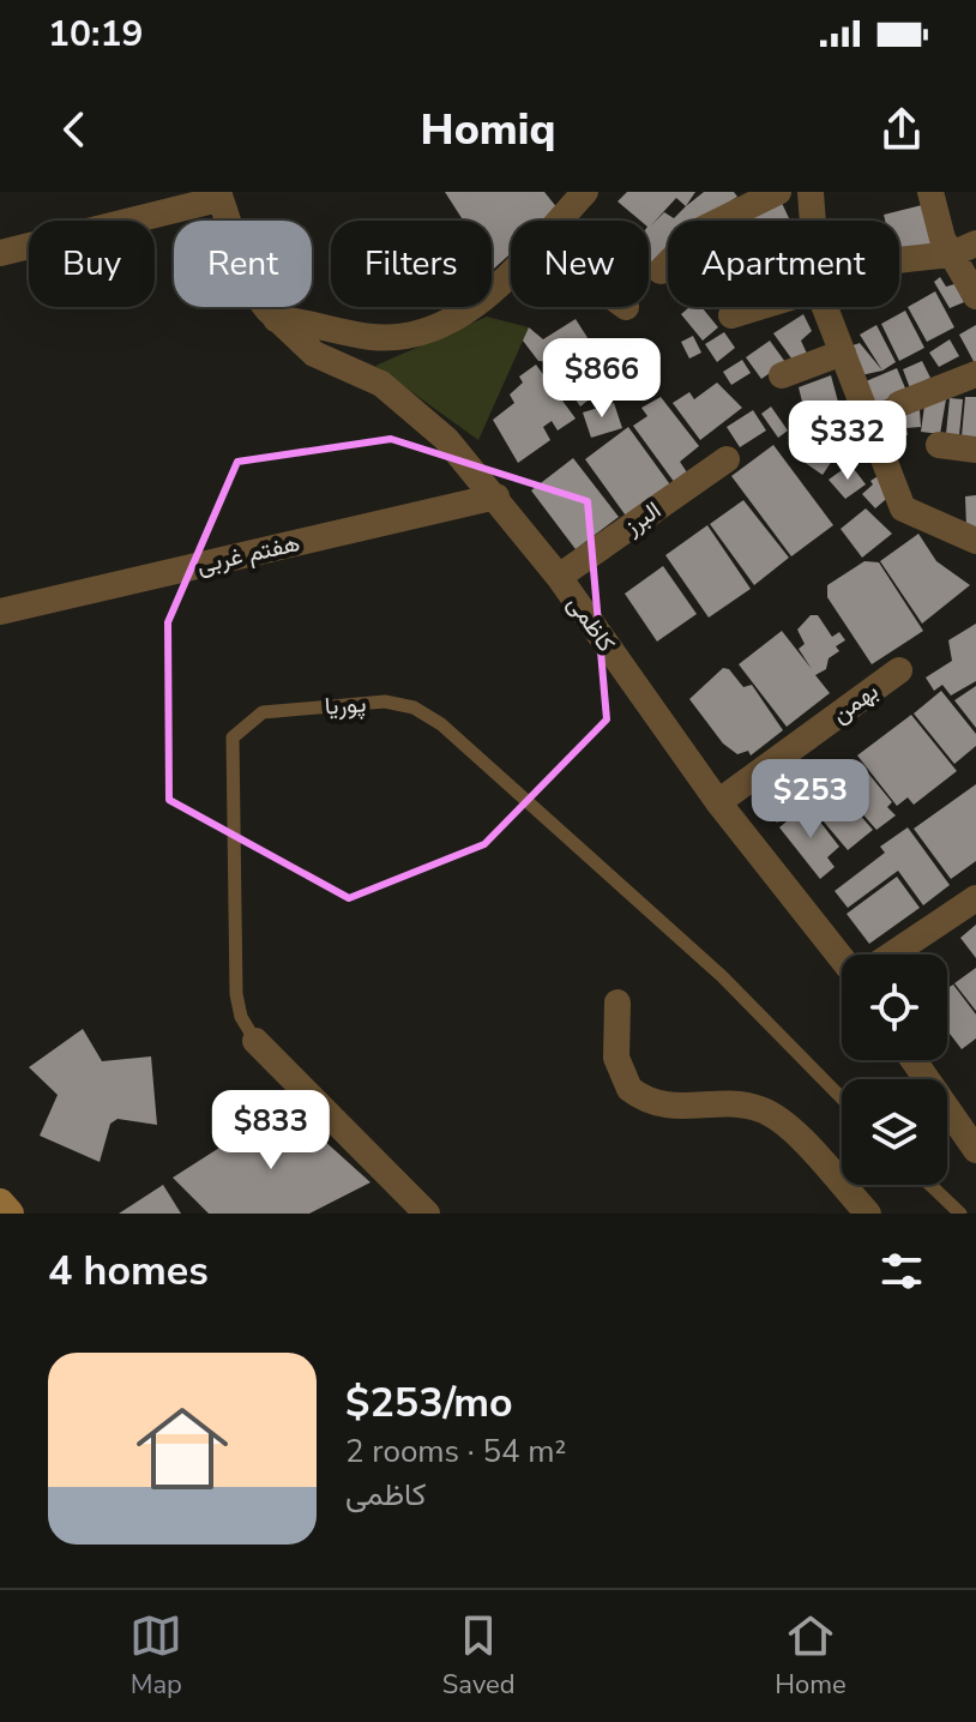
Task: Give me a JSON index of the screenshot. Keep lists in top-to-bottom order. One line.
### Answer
{"streets":{"street":["البرز","هفتم غربی","کاظمی","بهمن","پوریا"]},"crossings":[["البرز","کاظمی"],["هفتم غربی","کاظمی"],["کاظمی","بهمن"]],"page":{"status":"10:19","header":"Homiq","chip":["Buy","Rent","Filters","New","Apartment"],"price":["$866","$332","$253","$833"],"heading":"4 homes","list":[{"name":"$253/mo","note":"2 rooms · 54 m² · کاظمی"}],"tabs":["Map","Saved","Home"]}}
